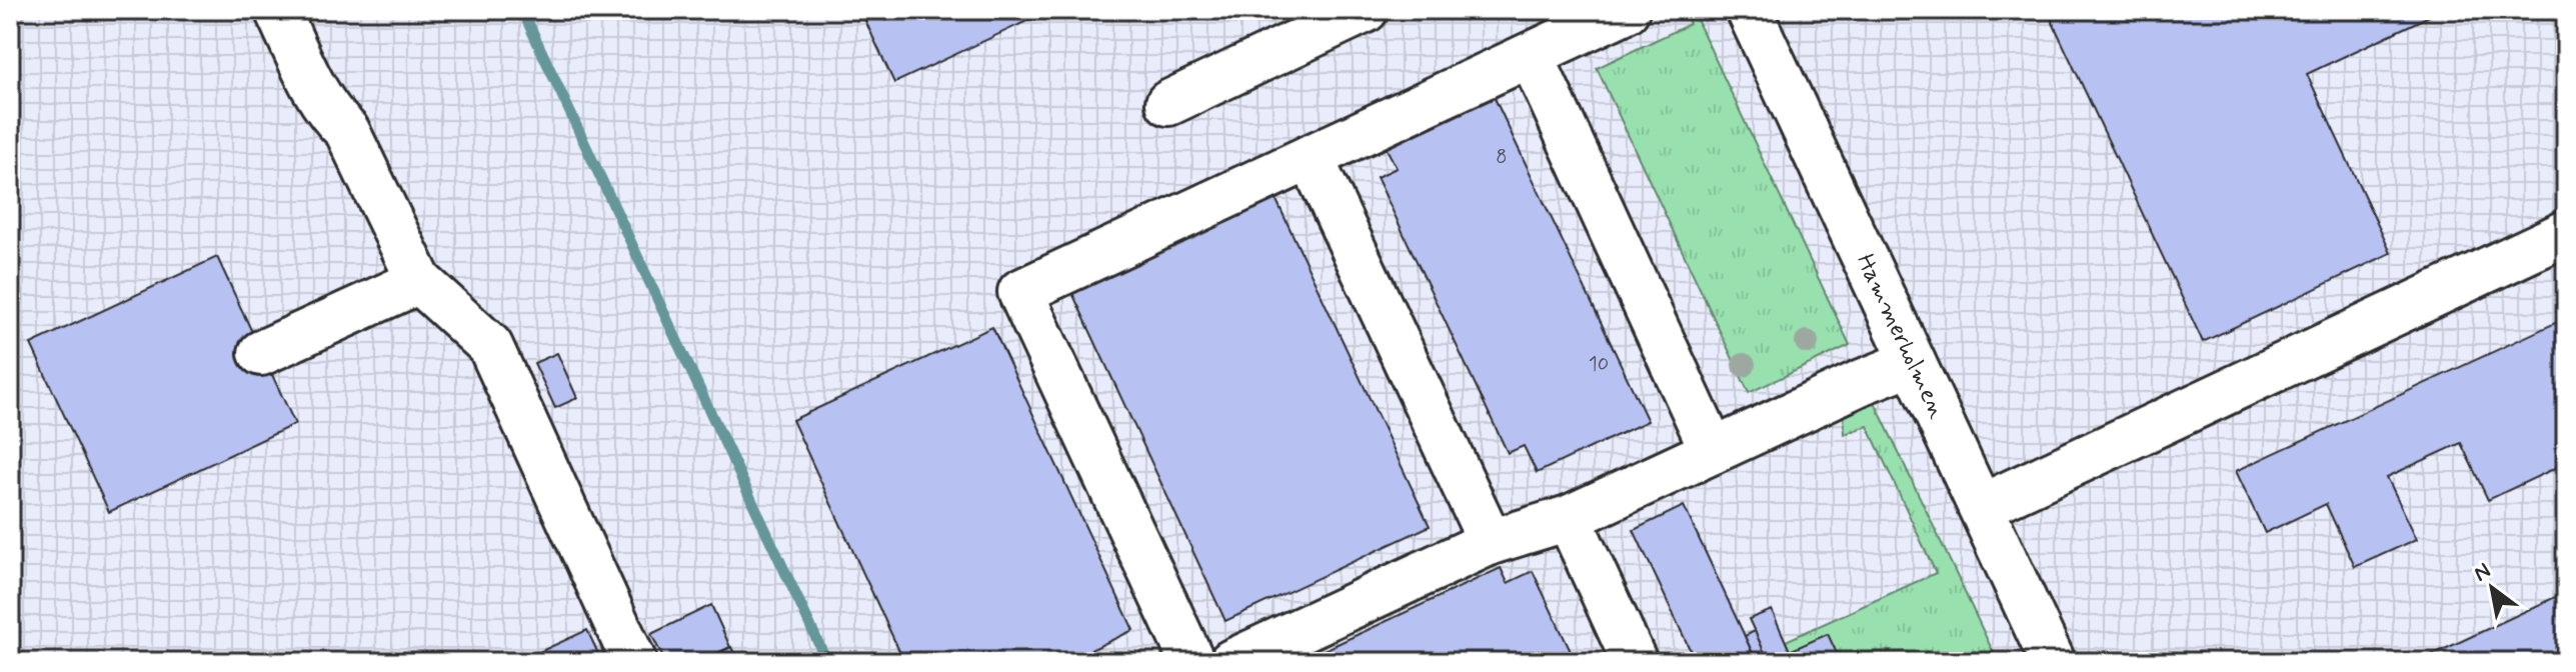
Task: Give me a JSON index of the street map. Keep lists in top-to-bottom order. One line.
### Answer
{"streets":{"street":["Hammerholmen"]},"house_numbers":["8","10"],"north":"top left"}
